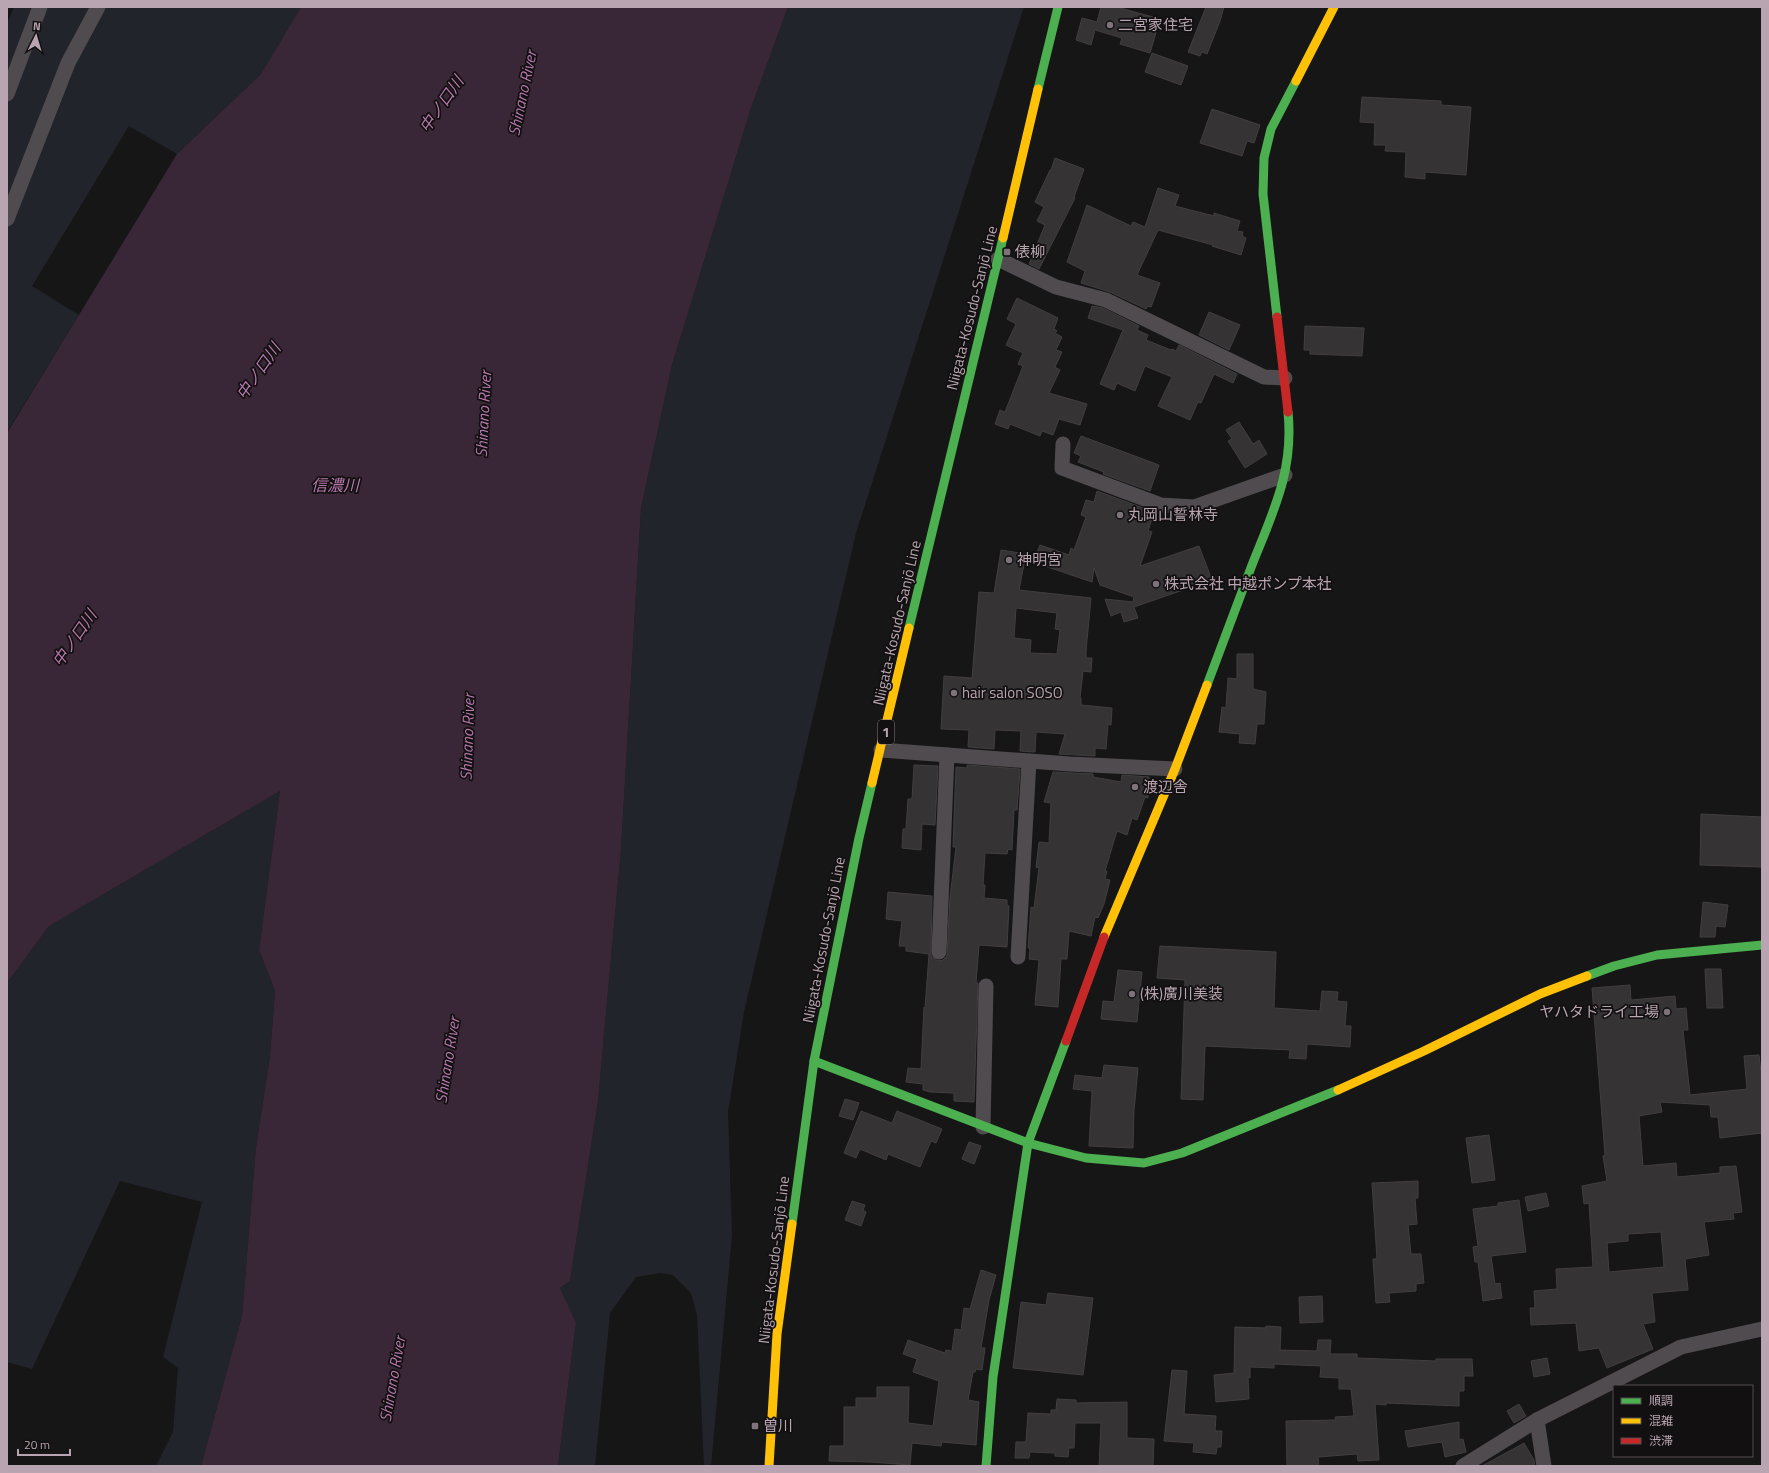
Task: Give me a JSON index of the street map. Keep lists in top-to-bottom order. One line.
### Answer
{"streets":{"street":["Niigata-Kosudo-Sanjō Line","1"]},"water":["Shinano River","中ノ口川","信濃川"],"places":{"other":["二宮家住宅","丸岡山誓林寺","神明宮","株式会社 中越ポンプ本社","hair salon SOSO","渡辺舎","(株)廣川美装","ヤハタドライ工場"],"transit":["俵柳","曽川"]},"legend":["順調","混雑","渋滞"],"scale_bar":"20 m","north":"top"}
